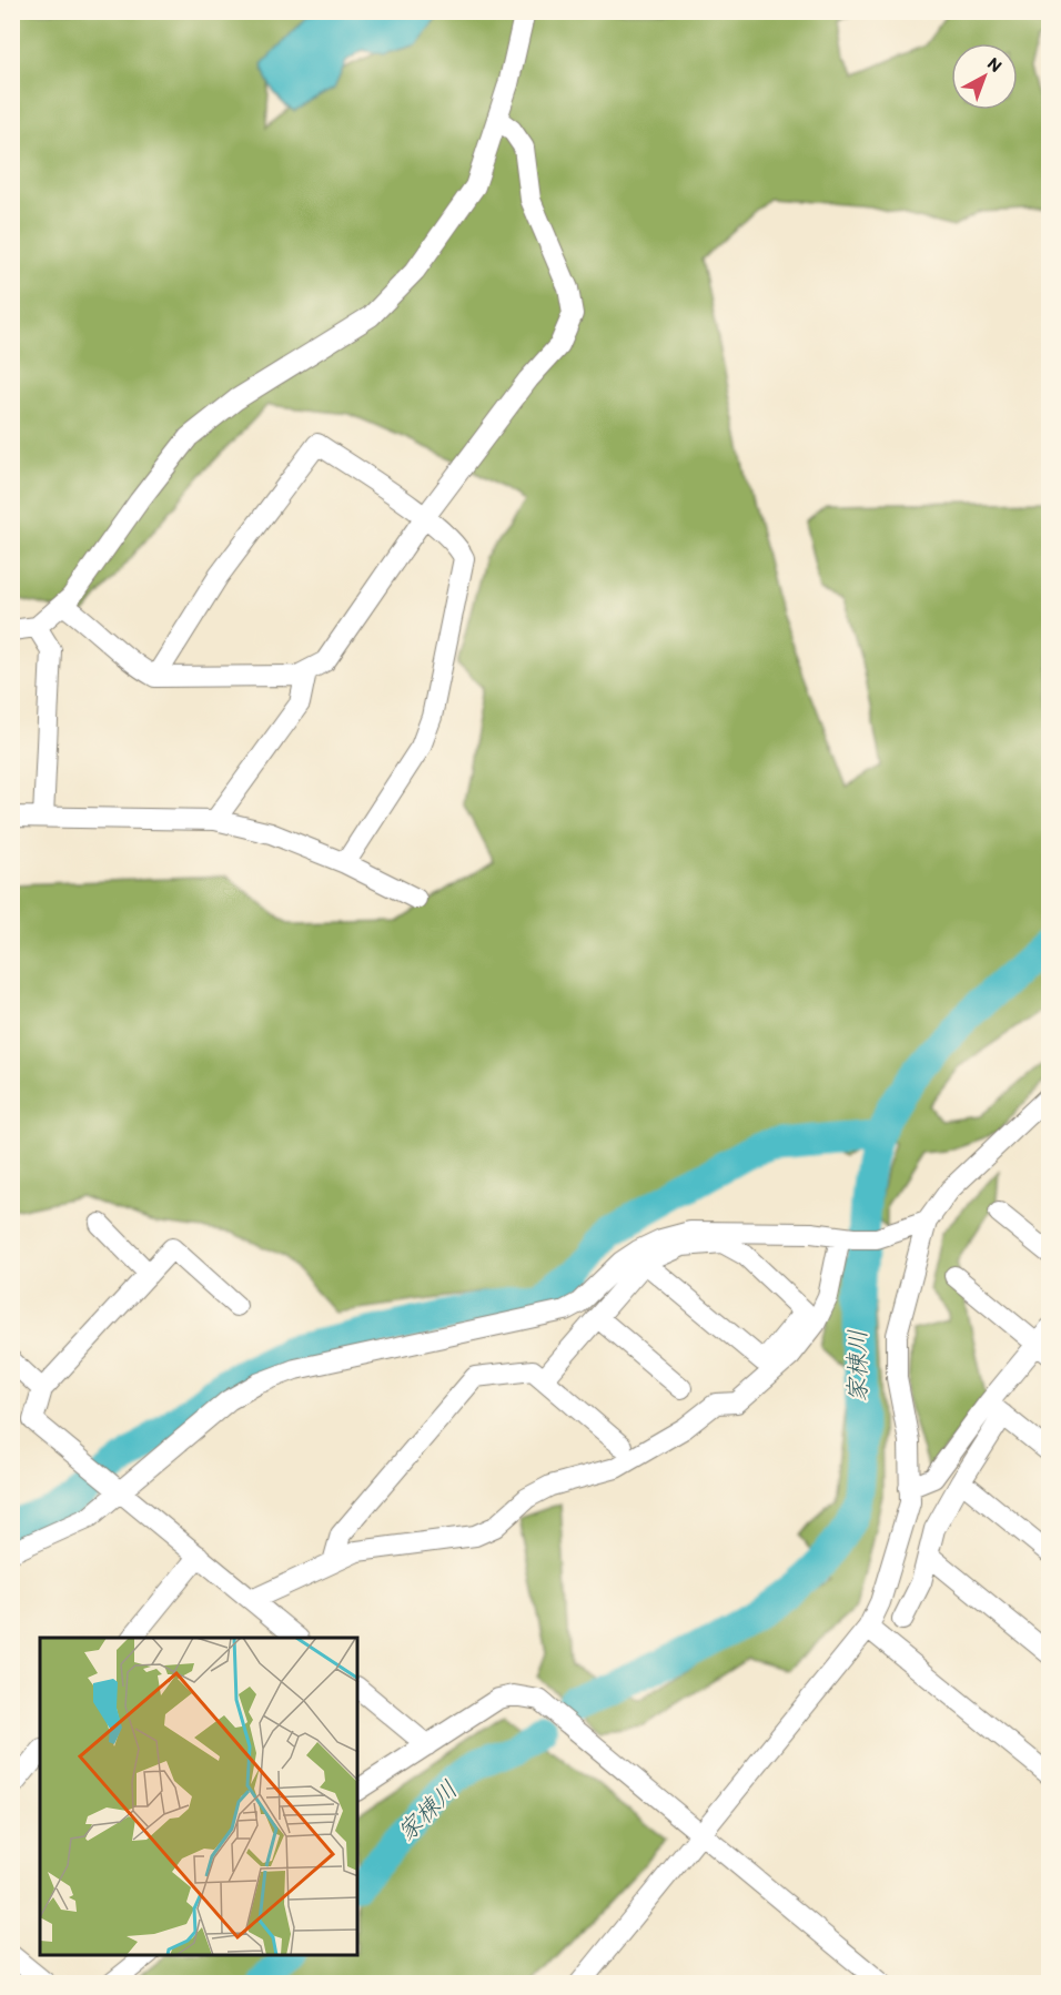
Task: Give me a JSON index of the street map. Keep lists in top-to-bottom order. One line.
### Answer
{"water":["家棟川"],"north":"top right"}
